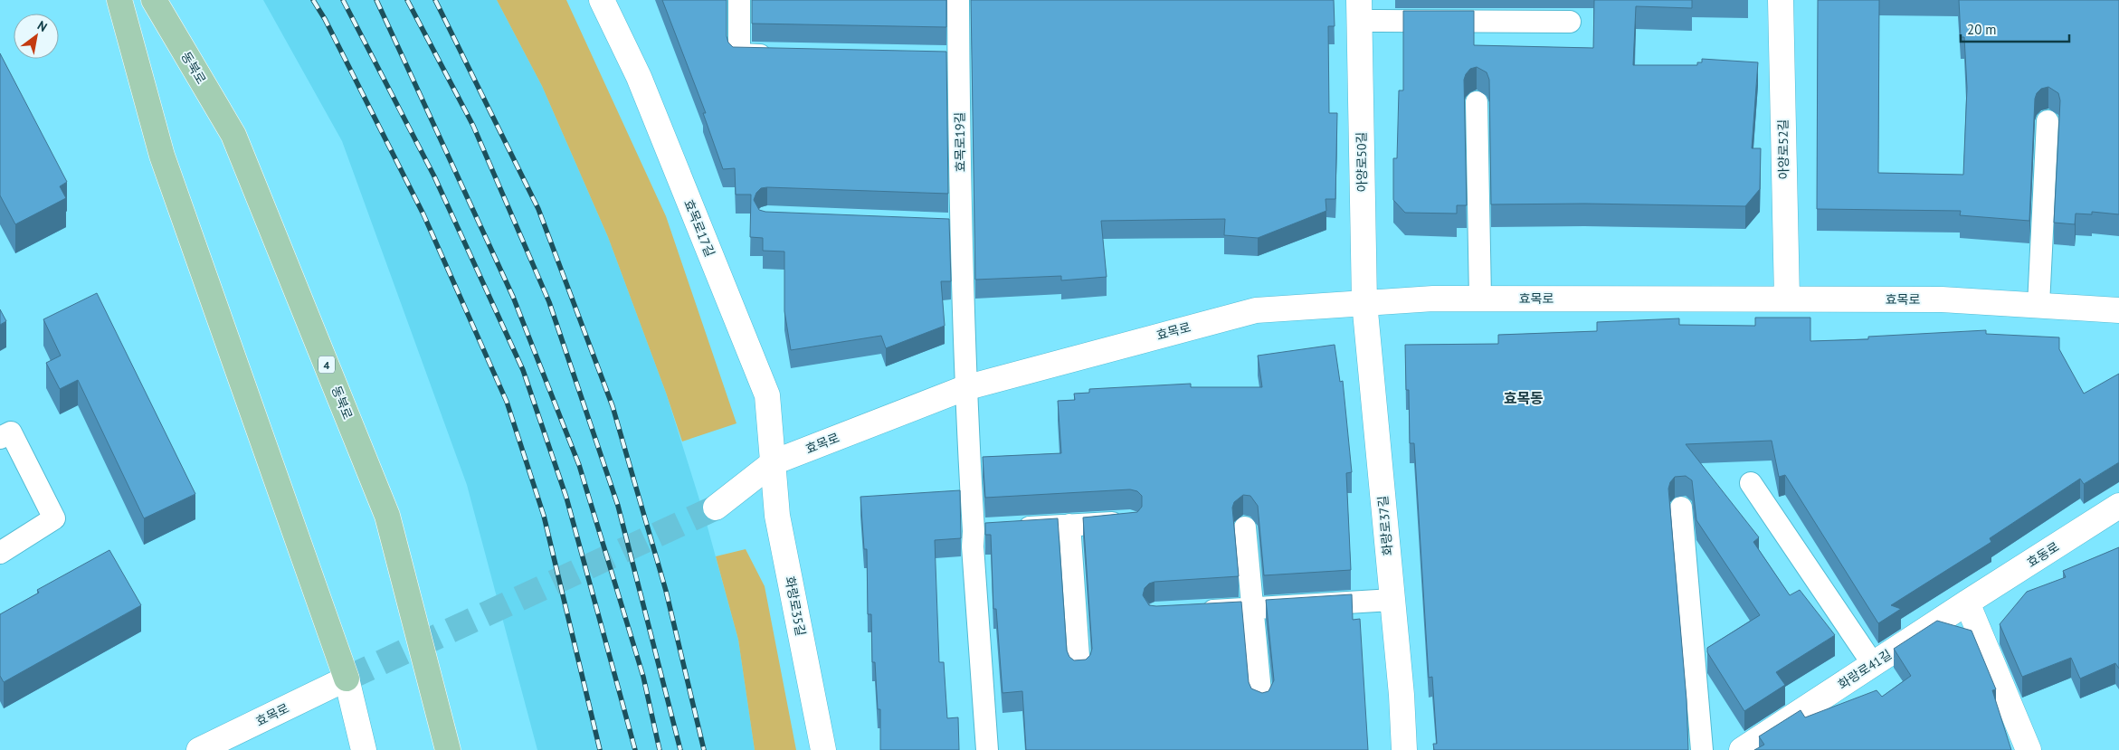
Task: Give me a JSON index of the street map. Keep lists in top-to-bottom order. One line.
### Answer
{"streets":{"main road":["동북로","4"],"street":["아양로52길","아양로50길","효목로17길","효목로","화랑로37길","효동로","화랑로35길","화랑로41길"],"lane":["효목로19길"]},"crossings":[["효목로19길","효목로"],["아양로52길","효목로"],["아양로50길","효목로"],["아양로50길","화랑로37길"],["효목로17길","효목로"],["효목로17길","화랑로35길"],["효목로","화랑로37길"],["효목로","화랑로35길"],["효동로","화랑로41길"]],"districts":["효목동"],"scale_bar":"20 m","north":"top right"}
